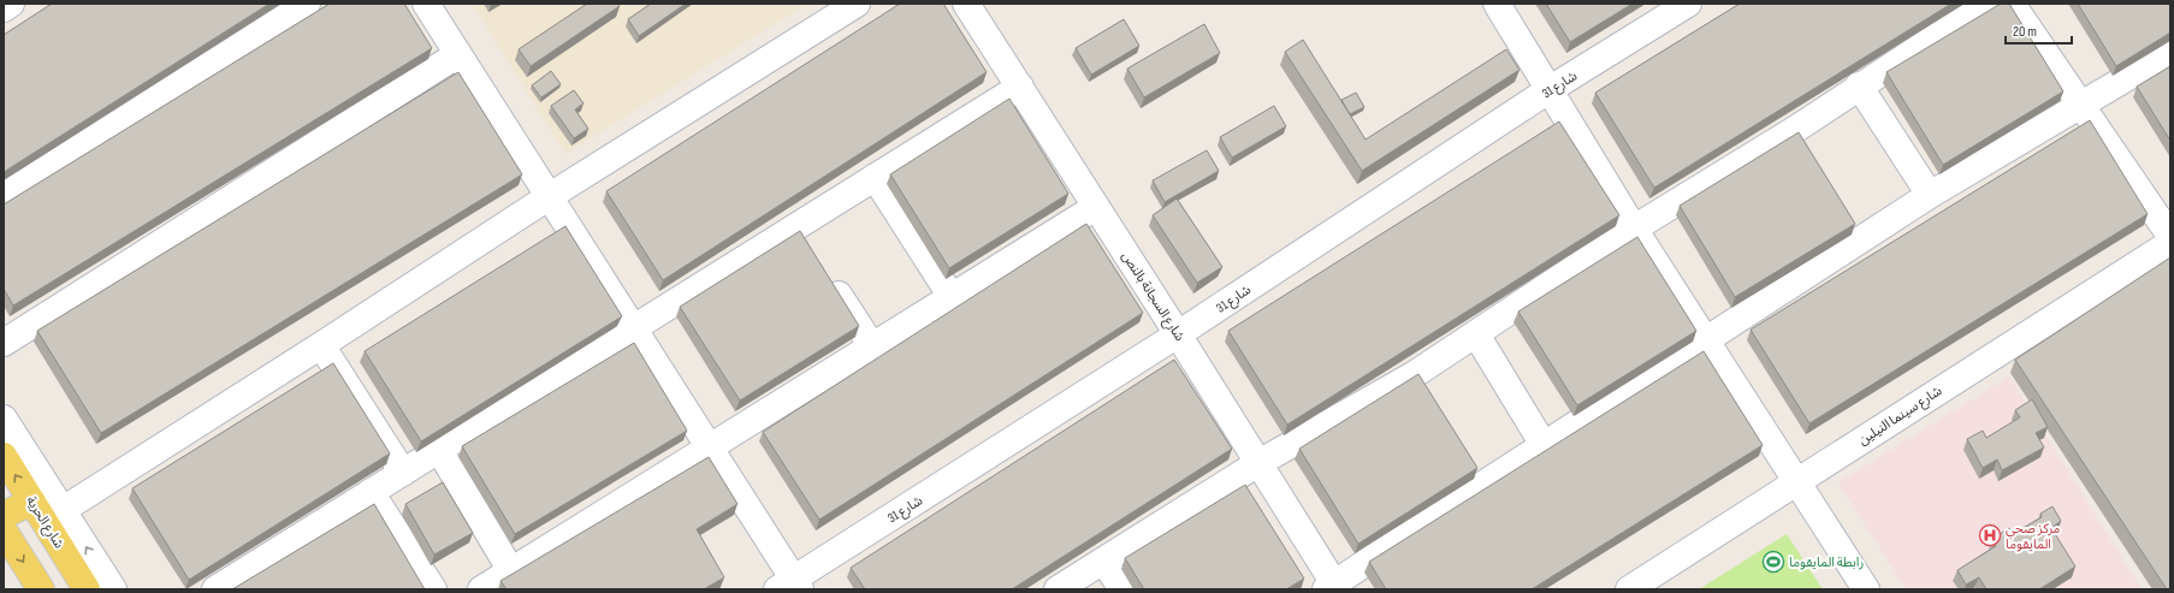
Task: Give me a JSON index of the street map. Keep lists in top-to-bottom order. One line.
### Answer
{"streets":{"main road":["شارع الحرية"],"street":["شارع 31","شارع السجانة بالنص","شارع سينما النيلين"]},"crossings":[["شارع 31","شارع السجانة بالنص"]],"places":{"hospital":["مركز صحي المايقوما"],"sports":["رابطة المايقوما"]},"scale_bar":"20 m"}
